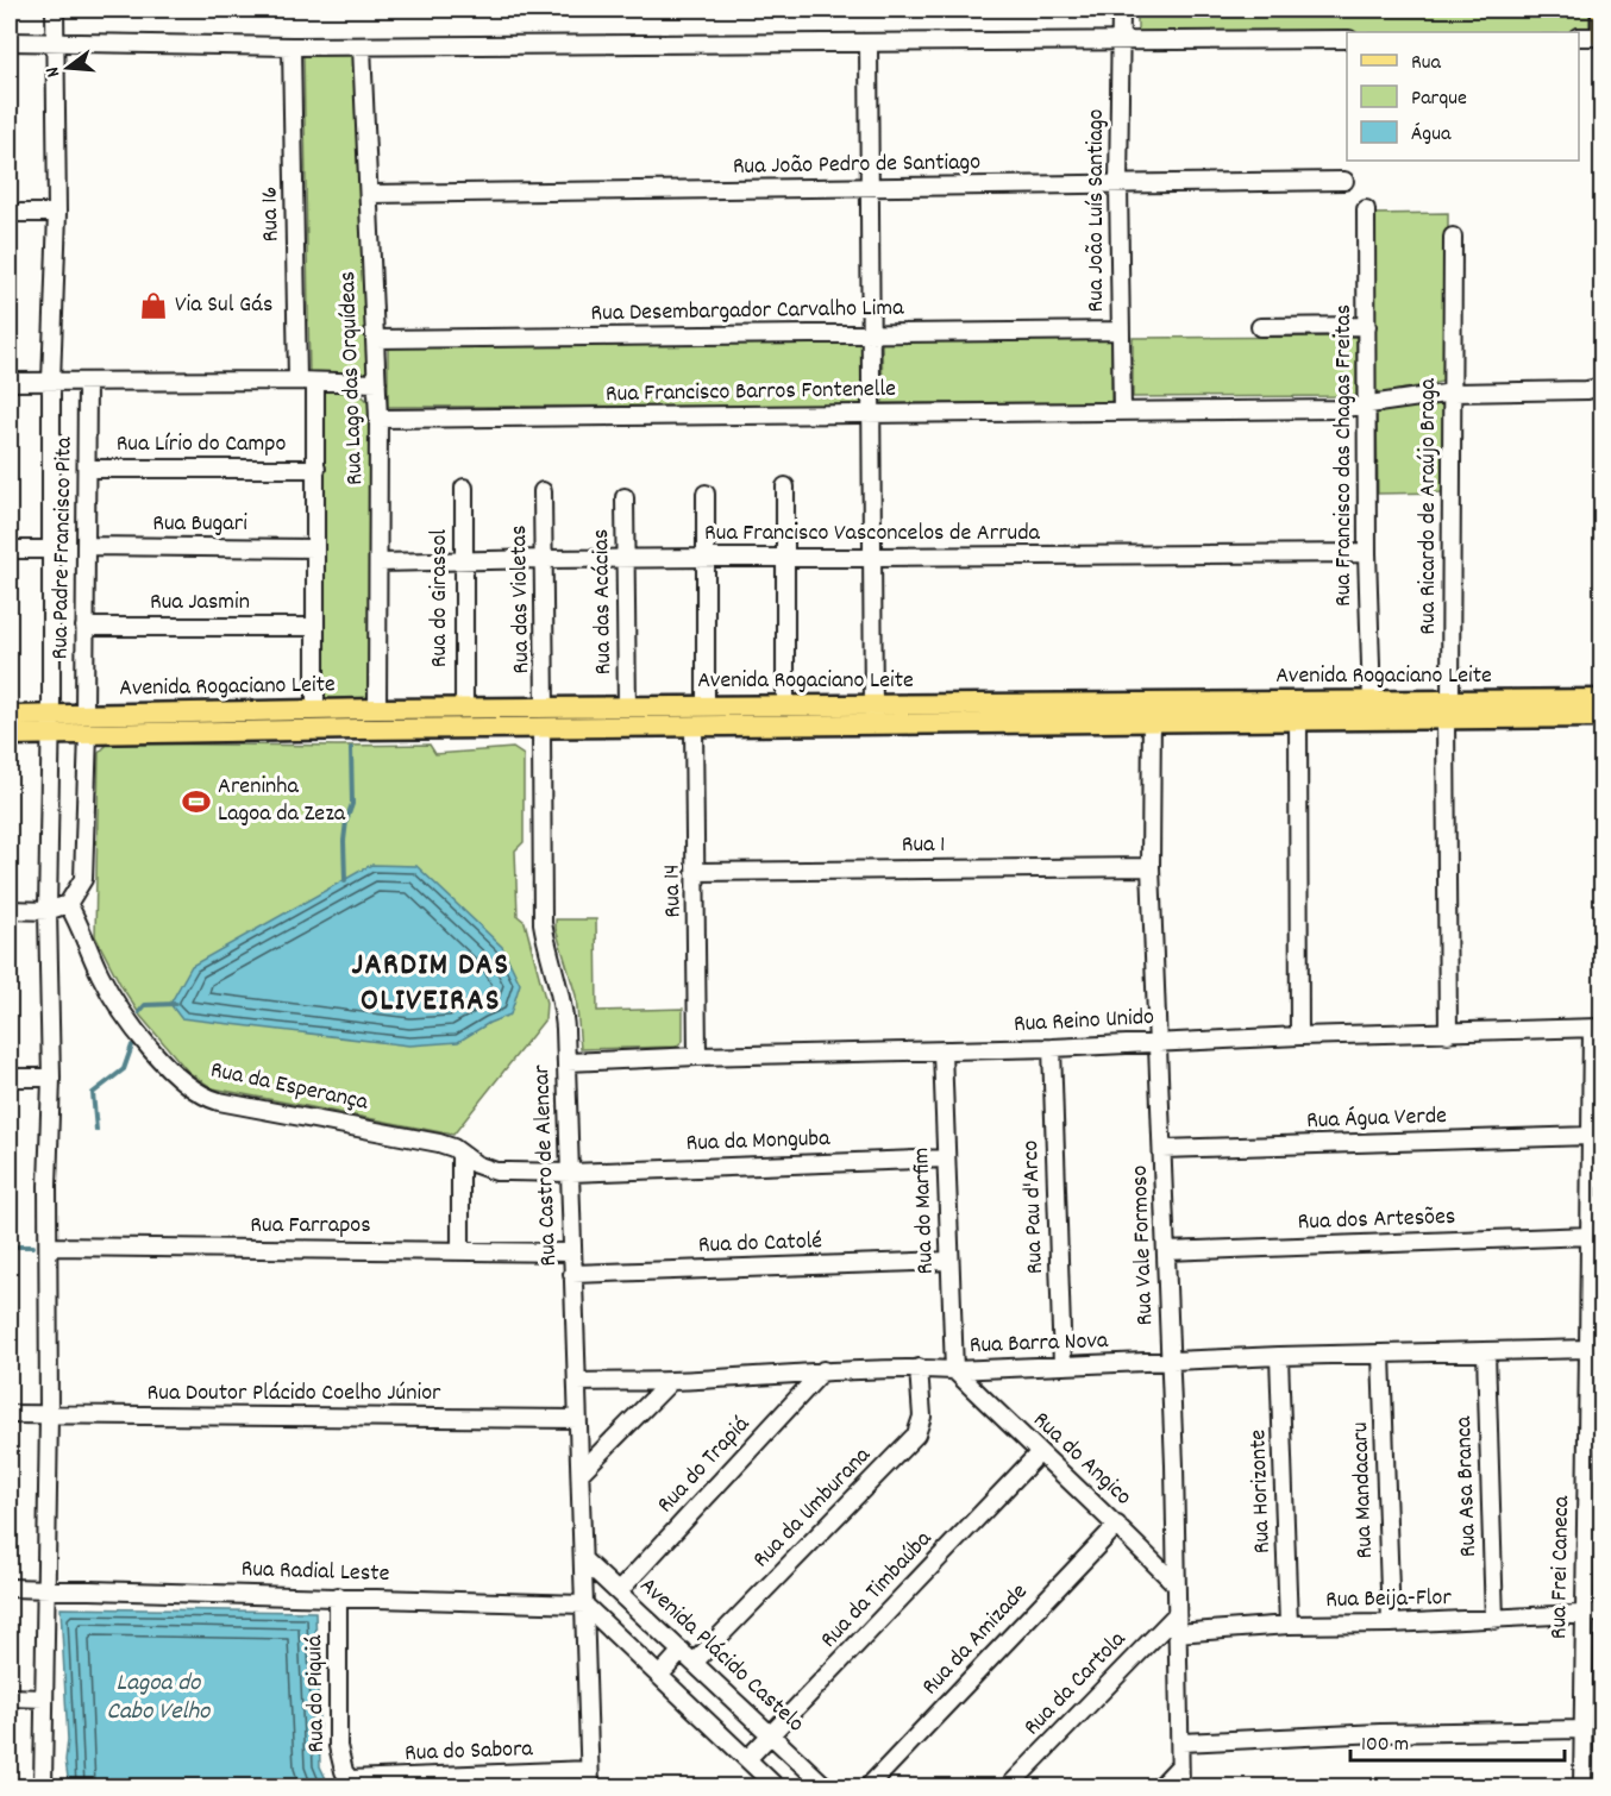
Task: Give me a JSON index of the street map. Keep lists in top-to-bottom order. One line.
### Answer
{"streets":{"main road":["Avenida Rogaciano Leite"],"street":["Rua João Pedro de Santiago","Rua João Luís Santiago","Rua 16","Rua Desembargador Carvalho Lima","Rua Lago das Orquídeas","Rua Francisco Barros Fontenelle","Rua Lírio do Campo","Rua Francisco das Chagas Freitas","Rua Ricardo de Araújo Braga","Rua Bugari","Rua Francisco Vasconcelos de Arruda","Rua Padre Francisco Pita","Rua do Girassol","Rua das Violetas","Rua das Acácias","Rua Jasmin","Rua 1","Rua 14","Rua Reino Unido","Rua da Esperança","Rua Água Verde","Rua da Monguba","Rua Castro de Alencar","Rua Pau d'Arco","Rua do Marfim","Rua dos Artesões","Rua Farrapos","Rua do Catolé","Rua Vale Formoso","Rua Barra Nova","Rua Doutor Plácido Coelho Júnior","Rua do Angico","Rua do Trapiá","Rua Asa Branca","Rua Mandacaru","Rua Horizonte","Rua da Umburana","Rua Frei Caneca","Rua Radial Leste","Rua da Timbaúba","Rua Beija-Flor","Rua da Amizade","Avenida Plácido Castelo","Rua da Cartola","Rua do Piquiá","Rua do Sabora"]},"crossings":[["Rua João Pedro de Santiago","Rua João Luís Santiago"],["Rua João Pedro de Santiago","Rua Lago das Orquídeas"],["Rua João Luís Santiago","Rua Desembargador Carvalho Lima"],["Rua João Luís Santiago","Rua Francisco Barros Fontenelle"],["Rua Desembargador Carvalho Lima","Rua Lago das Orquídeas"],["Rua Lago das Orquídeas","Rua Francisco Barros Fontenelle"],["Rua Lago das Orquídeas","Rua Lírio do Campo"],["Rua Lago das Orquídeas","Rua Bugari"],["Rua Lago das Orquídeas","Rua Francisco Vasconcelos de Arruda"],["Rua Lago das Orquídeas","Rua Jasmin"],["Rua Lago das Orquídeas","Avenida Rogaciano Leite"],["Rua Francisco Barros Fontenelle","Rua Francisco das Chagas Freitas"],["Rua Francisco Barros Fontenelle","Rua Ricardo de Araújo Braga"],["Rua Lírio do Campo","Rua Padre Francisco Pita"],["Rua Francisco das Chagas Freitas","Rua Francisco Vasconcelos de Arruda"],["Rua Francisco das Chagas Freitas","Avenida Rogaciano Leite"],["Rua Ricardo de Araújo Braga","Avenida Rogaciano Leite"],["Rua Ricardo de Araújo Braga","Rua Reino Unido"],["Rua Bugari","Rua Padre Francisco Pita"],["Rua Francisco Vasconcelos de Arruda","Rua do Girassol"],["Rua Francisco Vasconcelos de Arruda","Rua das Violetas"],["Rua Francisco Vasconcelos de Arruda","Rua das Acácias"],["Rua Padre Francisco Pita","Rua Jasmin"],["Rua Padre Francisco Pita","Avenida Rogaciano Leite"],["Rua Padre Francisco Pita","Rua da Esperança"],["Rua Padre Francisco Pita","Rua Farrapos"],["Rua Padre Francisco Pita","Rua Doutor Plácido Coelho Júnior"],["Rua Padre Francisco Pita","Rua Radial Leste"],["Rua do Girassol","Avenida Rogaciano Leite"],["Rua das Violetas","Avenida Rogaciano Leite"],["Rua das Acácias","Avenida Rogaciano Leite"],["Avenida Rogaciano Leite","Rua 14"],["Avenida Rogaciano Leite","Rua Castro de Alencar"],["Avenida Rogaciano Leite","Rua Vale Formoso"],["Rua 1","Rua 14"],["Rua 1","Rua Vale Formoso"],["Rua 14","Rua Reino Unido"],["Rua Reino Unido","Rua Castro de Alencar"],["Rua Reino Unido","Rua Pau d'Arco"],["Rua Reino Unido","Rua do Marfim"],["Rua Reino Unido","Rua Vale Formoso"],["Rua Reino Unido","Rua Frei Caneca"],["Rua da Esperança","Rua da Monguba"],["Rua da Esperança","Rua Castro de Alencar"],["Rua Água Verde","Rua Vale Formoso"],["Rua Água Verde","Rua Frei Caneca"],["Rua da Monguba","Rua Castro de Alencar"],["Rua da Monguba","Rua do Marfim"],["Rua Castro de Alencar","Rua Farrapos"],["Rua Castro de Alencar","Rua do Catolé"],["Rua Castro de Alencar","Rua Barra Nova"],["Rua Castro de Alencar","Rua Doutor Plácido Coelho Júnior"],["Rua Castro de Alencar","Rua Radial Leste"],["Rua Castro de Alencar","Avenida Plácido Castelo"],["Rua Castro de Alencar","Rua do Sabora"],["Rua Pau d'Arco","Rua Barra Nova"],["Rua do Marfim","Rua do Catolé"],["Rua do Marfim","Rua Barra Nova"],["Rua do Marfim","Rua do Angico"],["Rua dos Artesões","Rua Vale Formoso"],["Rua dos Artesões","Rua Frei Caneca"],["Rua Vale Formoso","Rua Barra Nova"],["Rua Vale Formoso","Rua do Angico"],["Rua Vale Formoso","Rua Beija-Flor"],["Rua Vale Formoso","Rua da Cartola"],["Rua Barra Nova","Rua do Angico"],["Rua Barra Nova","Rua do Trapiá"],["Rua Barra Nova","Rua Asa Branca"],["Rua Barra Nova","Rua Mandacaru"],["Rua Barra Nova","Rua Horizonte"],["Rua Barra Nova","Rua da Umburana"],["Rua Barra Nova","Rua Frei Caneca"],["Rua do Angico","Rua da Timbaúba"],["Rua do Angico","Rua da Amizade"],["Rua do Trapiá","Avenida Plácido Castelo"],["Rua Asa Branca","Rua Beija-Flor"],["Rua Mandacaru","Rua Beija-Flor"],["Rua Horizonte","Rua Beija-Flor"],["Rua da Umburana","Avenida Plácido Castelo"],["Rua Frei Caneca","Rua Beija-Flor"],["Rua Radial Leste","Rua do Piquiá"],["Rua da Timbaúba","Avenida Plácido Castelo"],["Rua do Piquiá","Rua do Sabora"]],"districts":["JARDIM DAS OLIVEIRAS"],"water":["Lagoa do Cabo Velho"],"places":{"shop":["Via Sul Gás"],"sports":["Areninha Lagoa da Zeza"]},"legend":["Rua","Parque","Água"],"scale_bar":"100 m","north":"left"}
